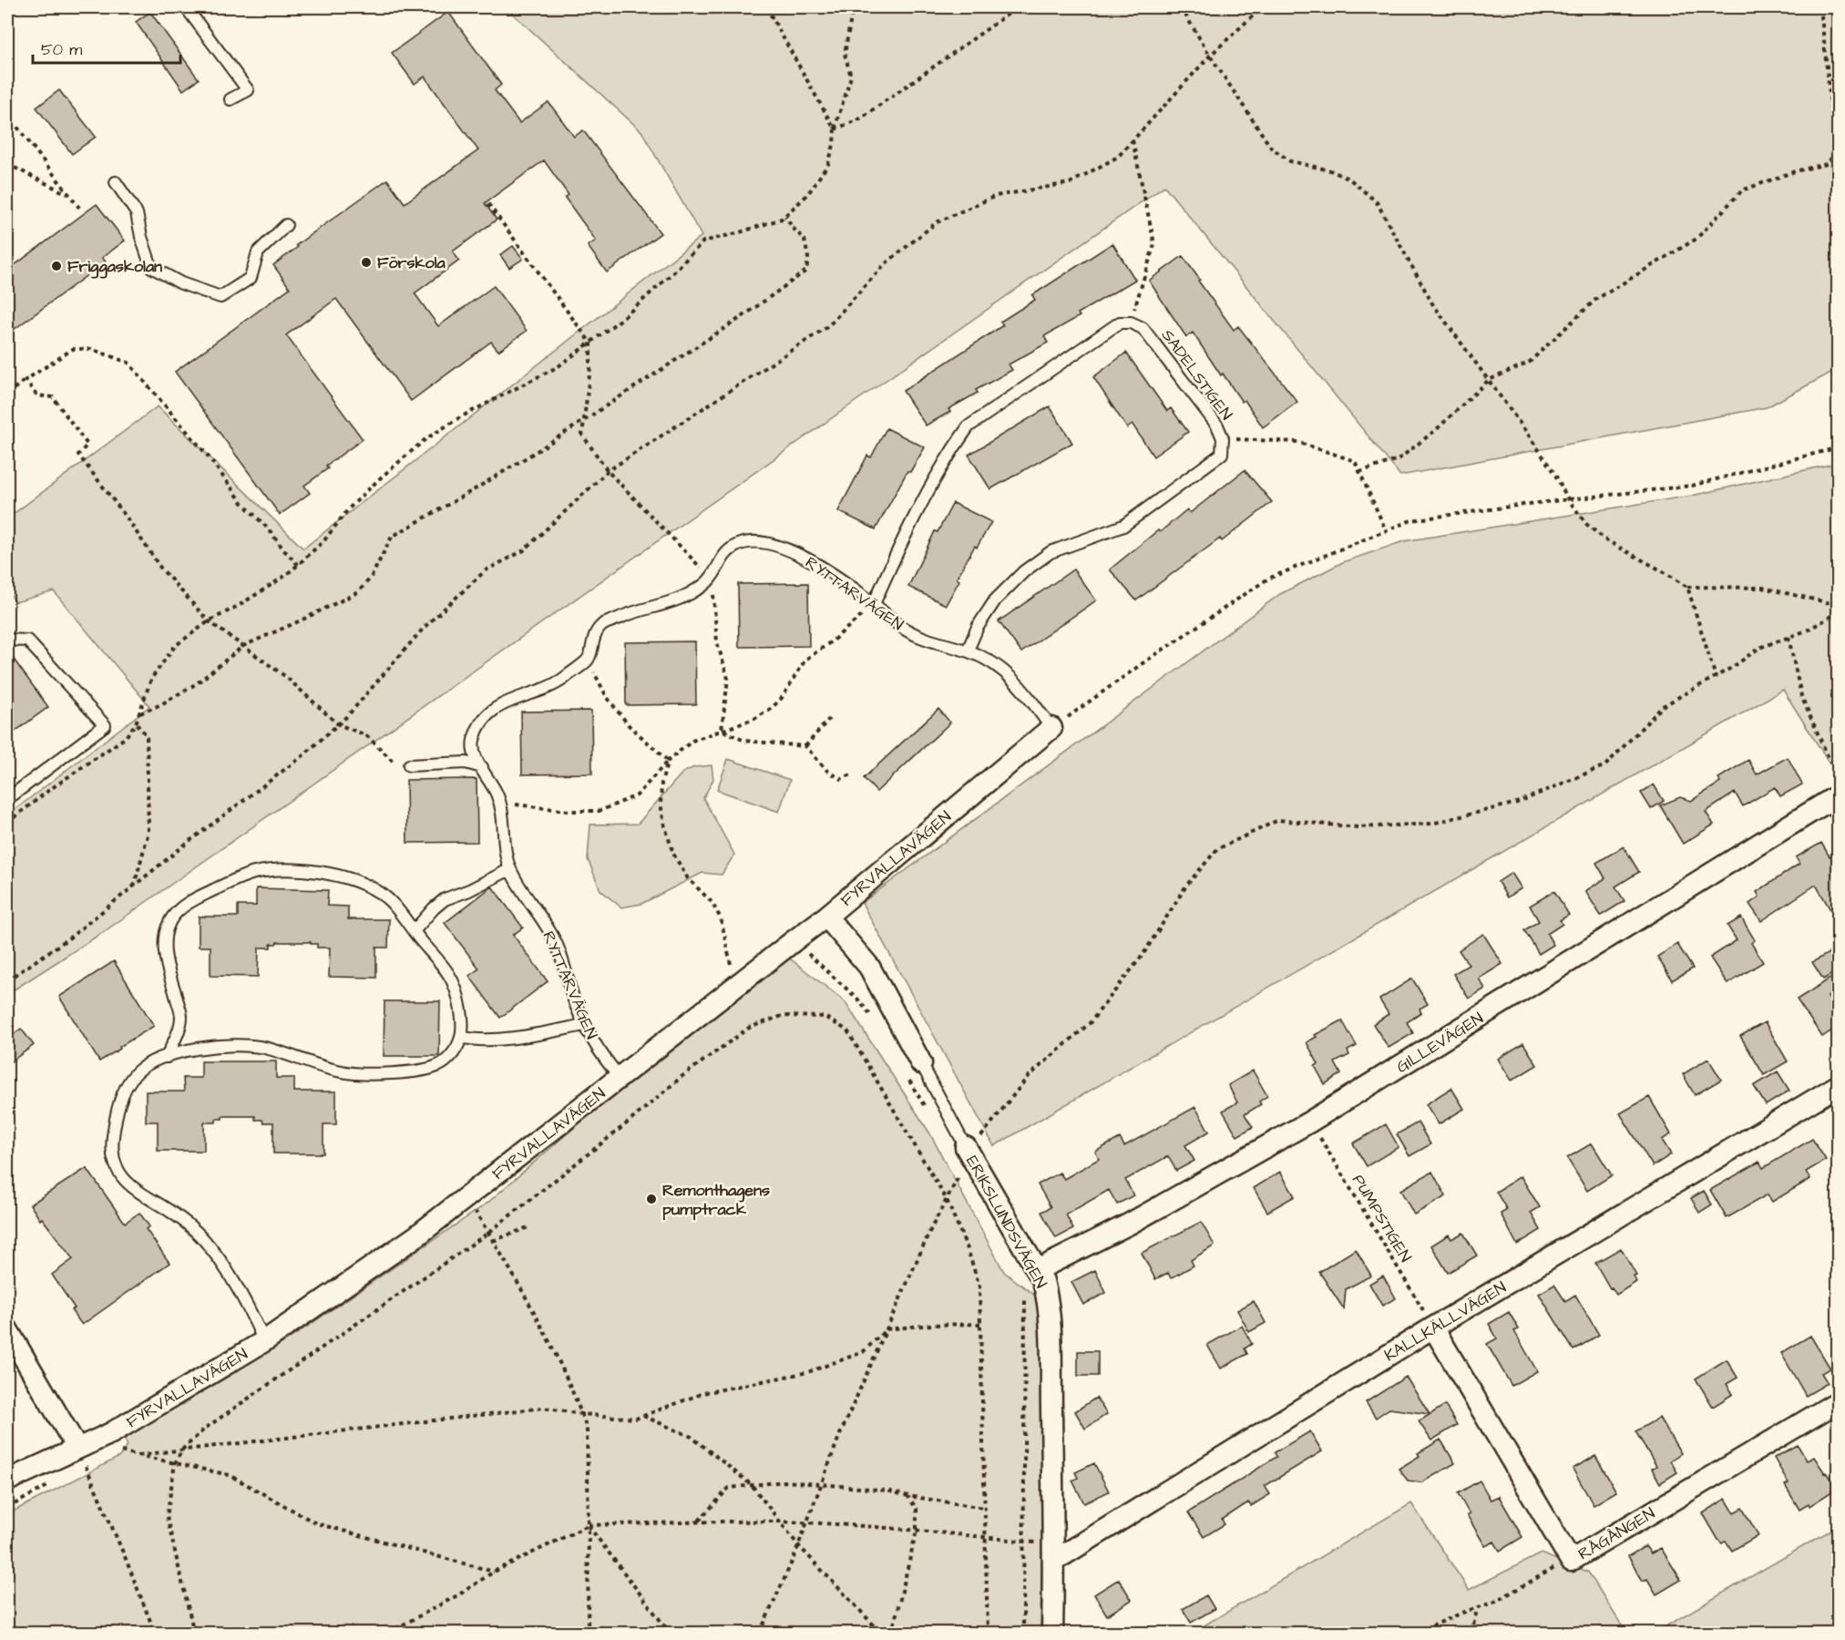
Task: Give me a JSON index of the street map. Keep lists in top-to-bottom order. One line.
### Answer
{"streets":{"street":["FYRVALLAVÄGEN","GILLEVÄGEN","ERIKSLUNDSVÄGEN","KALLKÄLLVÄGEN","RÅGÅNGEN"],"lane":["SADELSTIGEN","RYTTARVÄGEN"],"path":["PUMPSTIGEN"]},"crossings":[["SADELSTIGEN","RYTTARVÄGEN"],["RYTTARVÄGEN","FYRVALLAVÄGEN"],["FYRVALLAVÄGEN","ERIKSLUNDSVÄGEN"],["GILLEVÄGEN","PUMPSTIGEN"],["GILLEVÄGEN","ERIKSLUNDSVÄGEN"],["PUMPSTIGEN","KALLKÄLLVÄGEN"],["PUMPSTIGEN","RÅGÅNGEN"],["ERIKSLUNDSVÄGEN","KALLKÄLLVÄGEN"],["KALLKÄLLVÄGEN","RÅGÅNGEN"]],"places":["Förskola","Friggaskolan","Remonthagens pumptrack"],"scale_bar":"50 m"}
